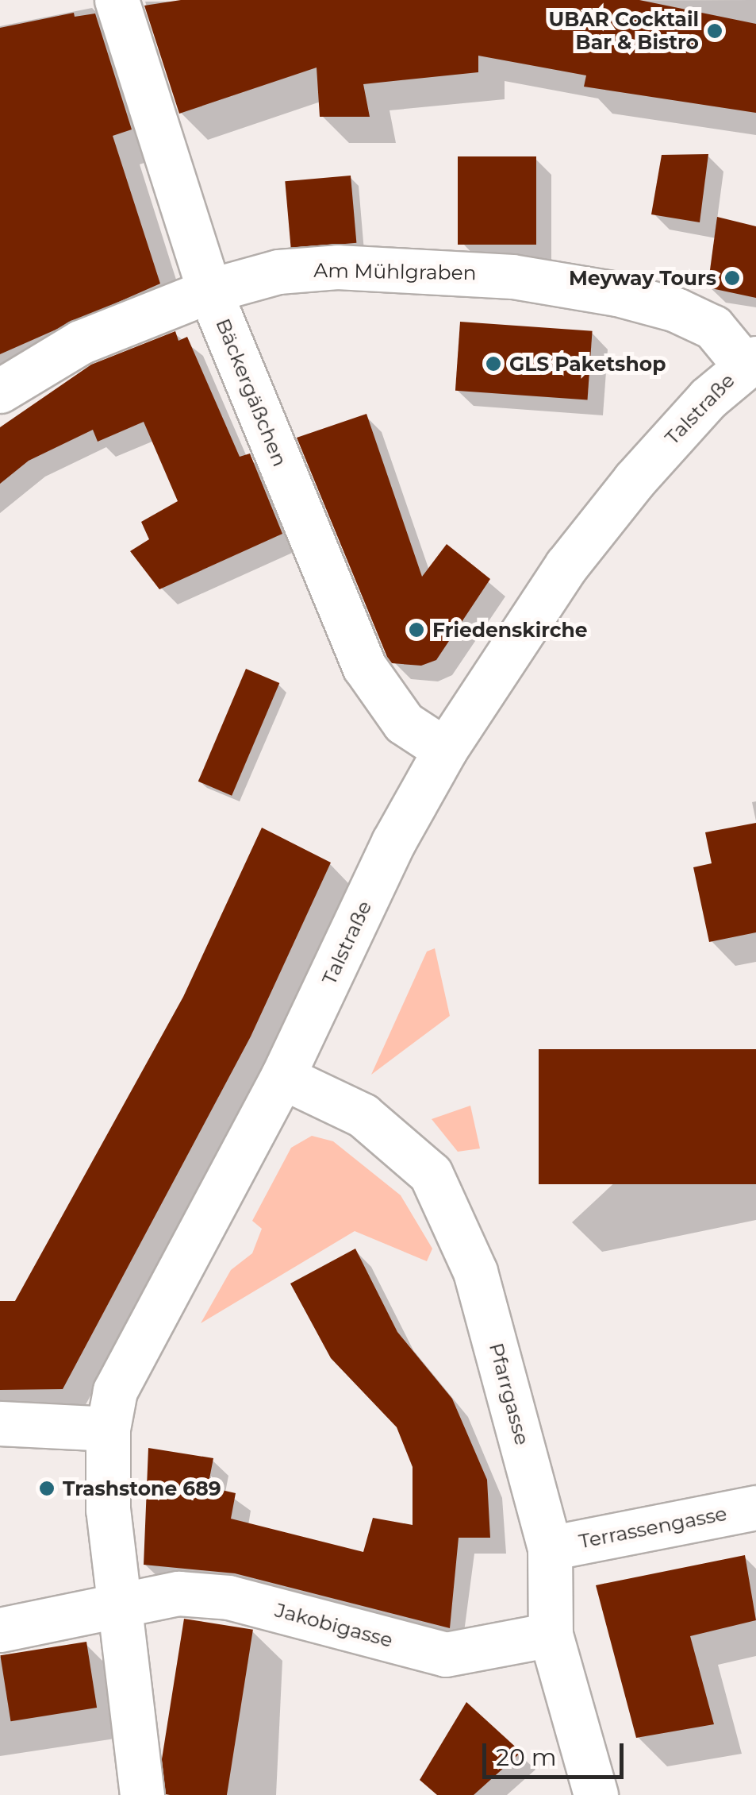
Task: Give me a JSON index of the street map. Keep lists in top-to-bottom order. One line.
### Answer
{"streets":{"street":["Am Mühlgraben","Bäckergäßchen","Talstraße","Pfarrgasse","Terrassengasse","Jakobigasse"]},"crossings":[["Am Mühlgraben","Bäckergäßchen"],["Am Mühlgraben","Talstraße"],["Bäckergäßchen","Talstraße"],["Talstraße","Pfarrgasse"],["Talstraße","Jakobigasse"],["Pfarrgasse","Terrassengasse"],["Pfarrgasse","Jakobigasse"]],"places":["UBAR Cocktail Bar & Bistro","Meyway Tours","GLS Paketshop","Friedenskirche","Trashstone 689"],"scale_bar":"20 m"}
